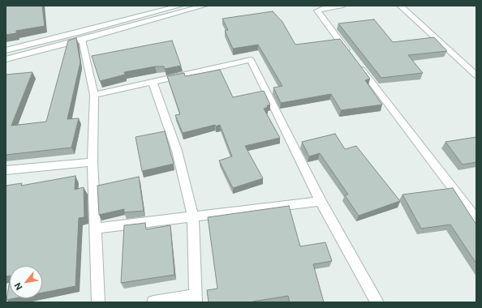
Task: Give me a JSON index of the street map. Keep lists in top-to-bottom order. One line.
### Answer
{"north":"bottom left"}
